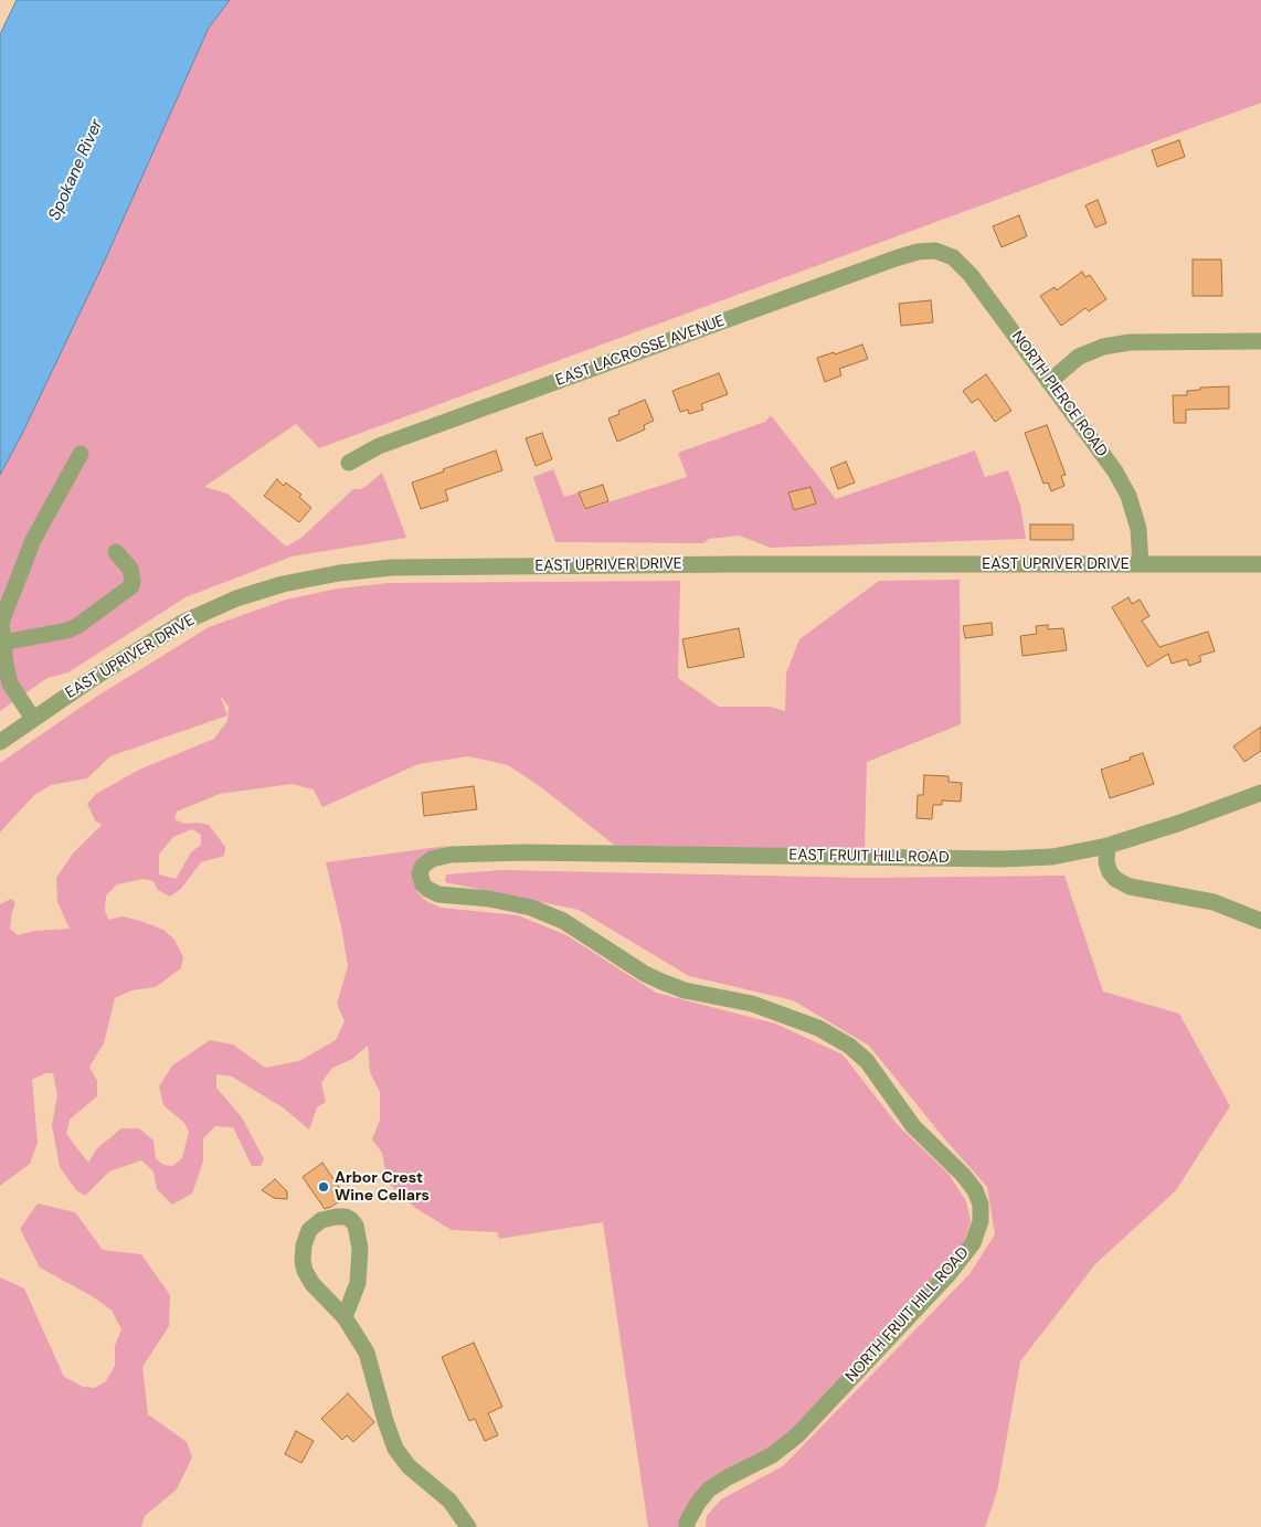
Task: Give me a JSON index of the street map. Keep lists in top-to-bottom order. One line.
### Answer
{"streets":{"street":["EAST LACROSSE AVENUE","NORTH PIERCE ROAD","EAST UPRIVER DRIVE","EAST FRUIT HILL ROAD","NORTH FRUIT HILL ROAD"]},"crossings":[["EAST LACROSSE AVENUE","NORTH PIERCE ROAD"],["NORTH PIERCE ROAD","EAST UPRIVER DRIVE"],["EAST FRUIT HILL ROAD","NORTH FRUIT HILL ROAD"]],"water":["Spokane River"],"places":["Arbor Crest Wine Cellars"]}
